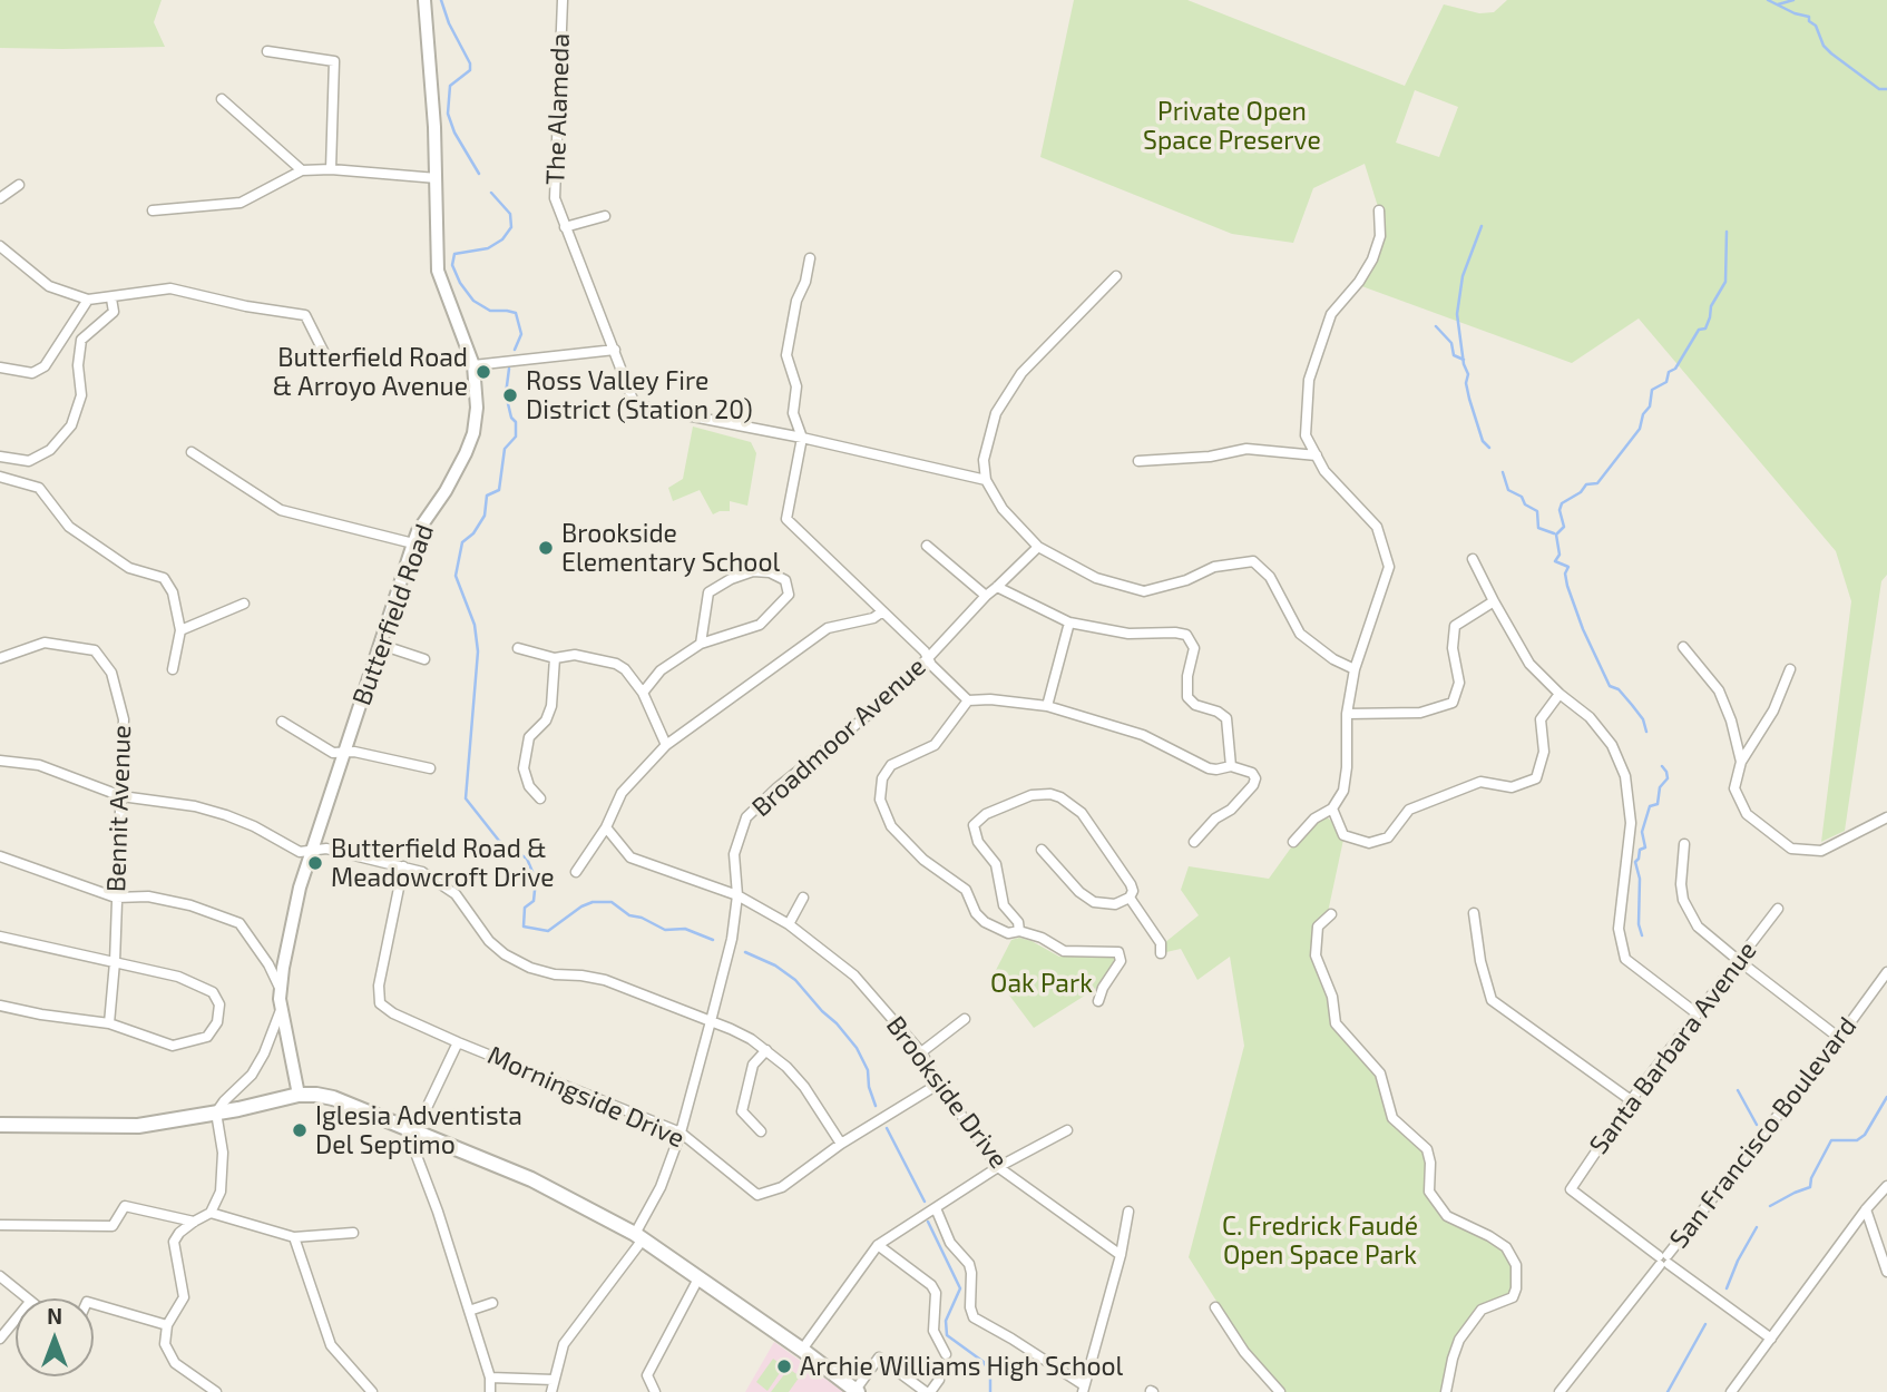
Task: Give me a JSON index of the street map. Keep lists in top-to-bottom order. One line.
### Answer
{"streets":{"street":["The Alameda","Butterfield Road","Broadmoor Avenue","Bennit Avenue","Santa Barbara Avenue","Brookside Drive","Morningside Drive","San Francisco Boulevard"]},"crossings":[["Broadmoor Avenue","Brookside Drive"],["Broadmoor Avenue","Morningside Drive"],["Santa Barbara Avenue","San Francisco Boulevard"],["Brookside Drive","Morningside Drive"]],"parks":["Private Open Space Preserve","Oak Park","C. Fredrick Faudé Open Space Park"],"places":["Butterfield Road & Arroyo Avenue","Ross Valley Fire District (Station 20)","Brookside Elementary School","Butterfield Road & Meadowcroft Drive","Iglesia Adventista Del Septimo","Archie Williams High School"],"north":"top"}
